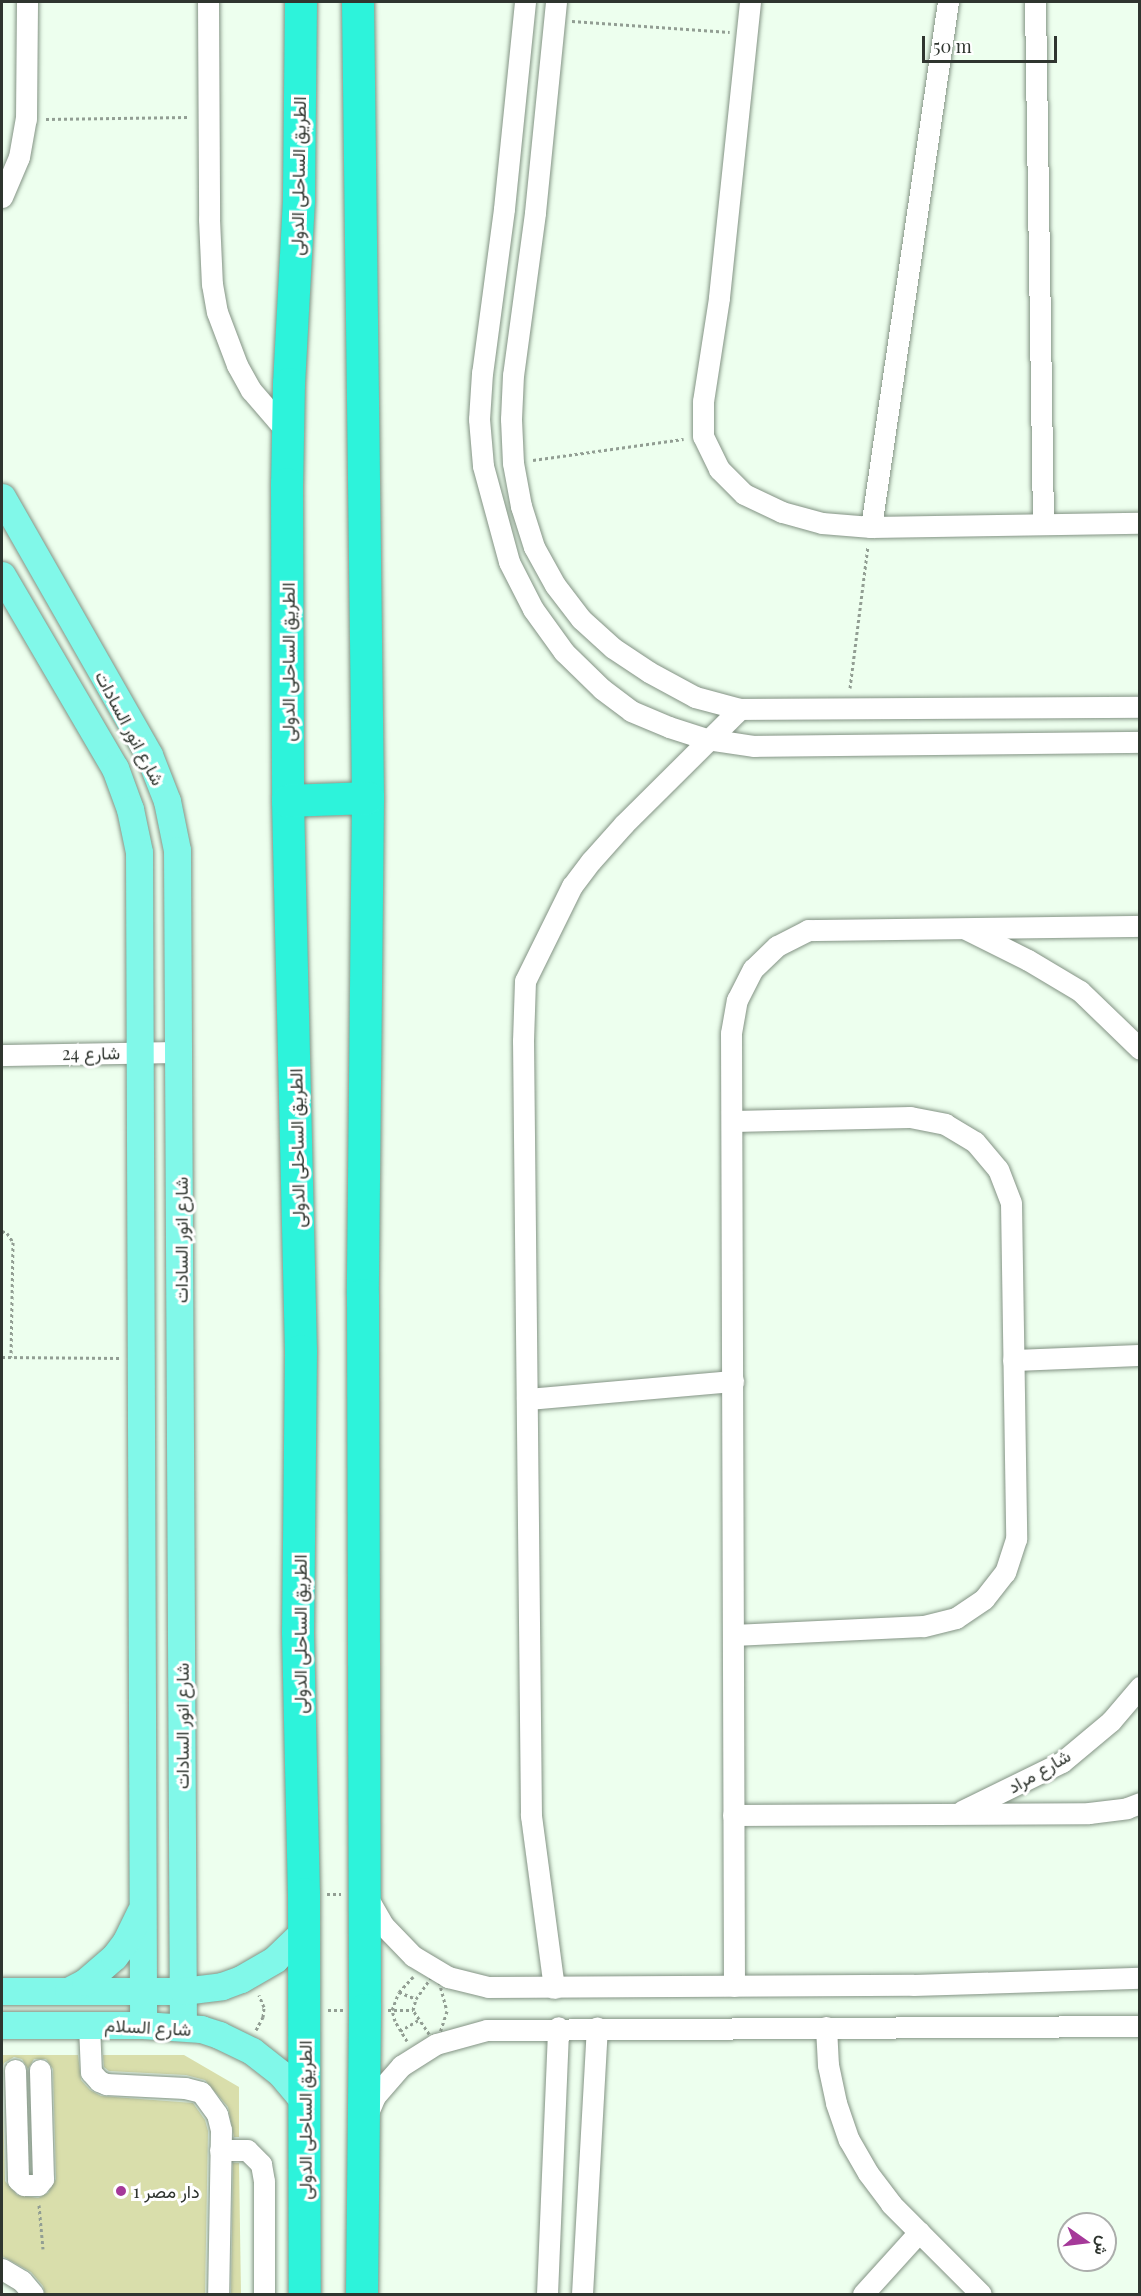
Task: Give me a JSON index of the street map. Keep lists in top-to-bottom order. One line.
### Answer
{"streets":{"highway":["الطريق الساحلى الدولى"],"main road":["شارع انور السادات","شارع السلام"],"street":["شارع 24","شارع مراد"]},"crossings":[["الطريق الساحلى الدولى","شارع السلام"],["شارع انور السادات","شارع 24"],["شارع انور السادات","شارع السلام"]],"places":["دار مصر 1"],"scale_bar":"50 m","north":"right"}
